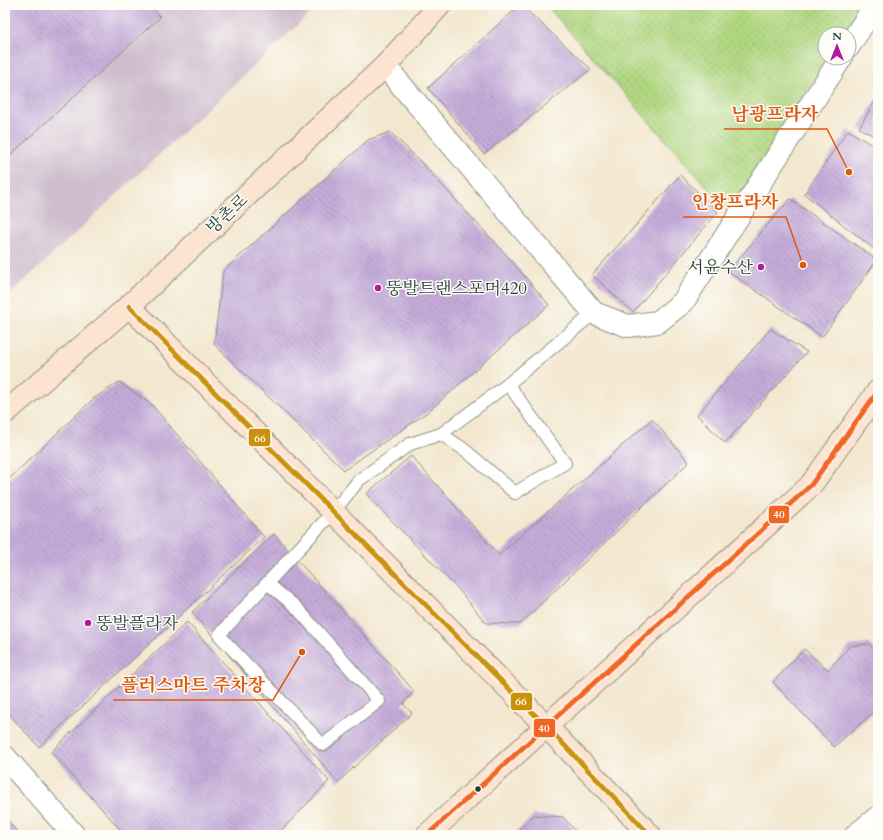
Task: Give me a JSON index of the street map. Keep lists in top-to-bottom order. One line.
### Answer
{"streets":{"street":["방촌로"]},"places":["남광프라자","인창프라자","서윤수산","뚱발트랜스포머420","뚱발플라자","플러스마트 주차장"],"lines":["transit line 66","transit line 40"],"north":"top"}
